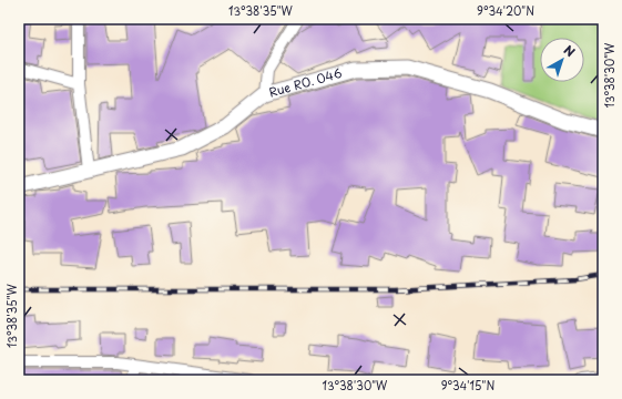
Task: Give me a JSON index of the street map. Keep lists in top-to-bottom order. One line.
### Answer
{"streets":{"street":["Rue RO. 046"]},"north":"top right","coordinates":["13°38'35\"W","9°34'20\"N","13°38'30\"W","9°34'15\"N"]}
